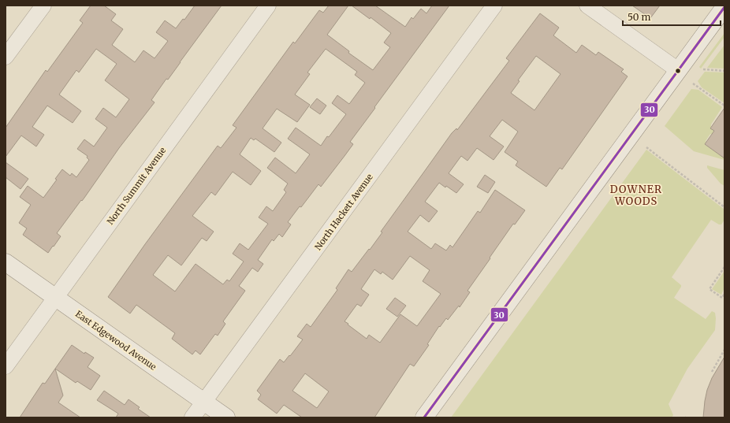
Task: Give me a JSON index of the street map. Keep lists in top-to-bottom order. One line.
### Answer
{"streets":{"street":["North Summit Avenue","North Hackett Avenue","East Edgewood Avenue"]},"crossings":[["North Summit Avenue","East Edgewood Avenue"],["North Hackett Avenue","East Edgewood Avenue"]],"districts":["DOWNER WOODS"],"lines":["transit line 30"],"scale_bar":"50 m"}
